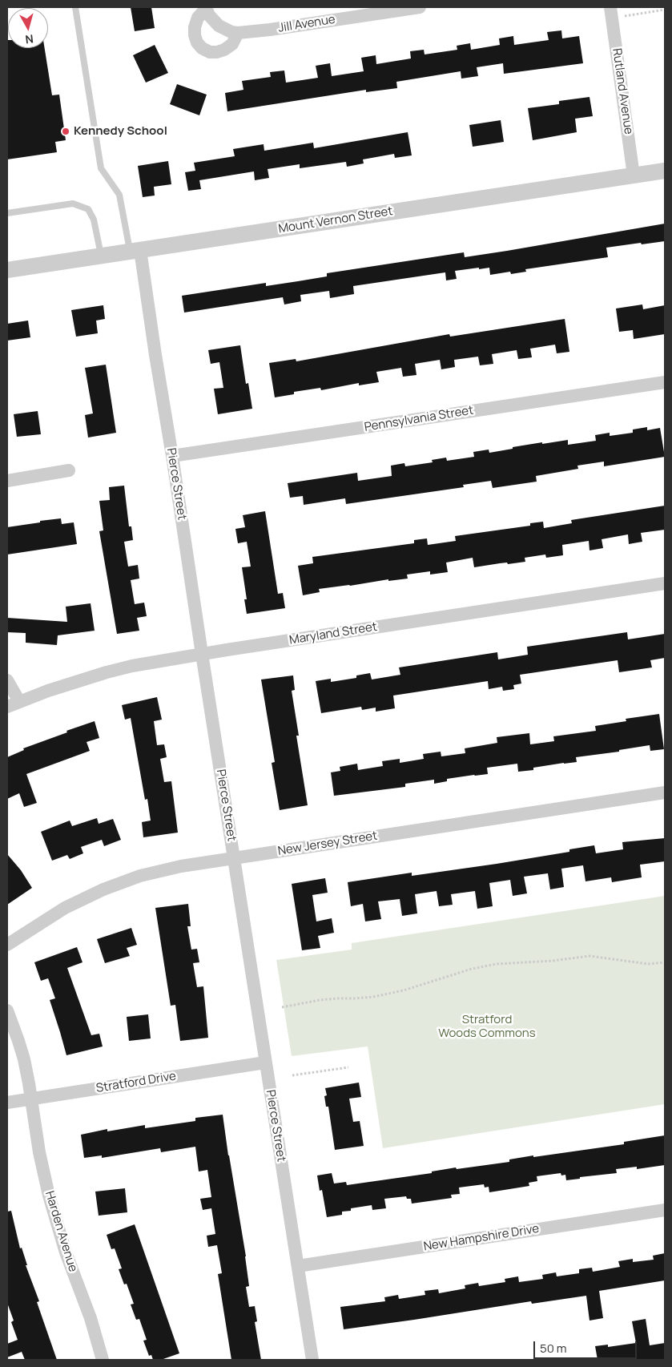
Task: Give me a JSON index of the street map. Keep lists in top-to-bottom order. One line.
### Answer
{"streets":{"street":["Jill Avenue","Rutland Avenue","Mount Vernon Street","Pennsylvania Street","Pierce Street","Maryland Street","New Jersey Street","Stratford Drive","Harden Avenue","New Hampshire Drive"]},"crossings":[["Rutland Avenue","Mount Vernon Street"],["Mount Vernon Street","Pierce Street"],["Pennsylvania Street","Pierce Street"],["Pierce Street","Maryland Street"],["Pierce Street","New Jersey Street"],["Pierce Street","Stratford Drive"],["Pierce Street","New Hampshire Drive"],["Stratford Drive","Harden Avenue"]],"parks":["Stratford Woods Commons"],"places":["Kennedy School"],"scale_bar":"50 m","north":"bottom"}
